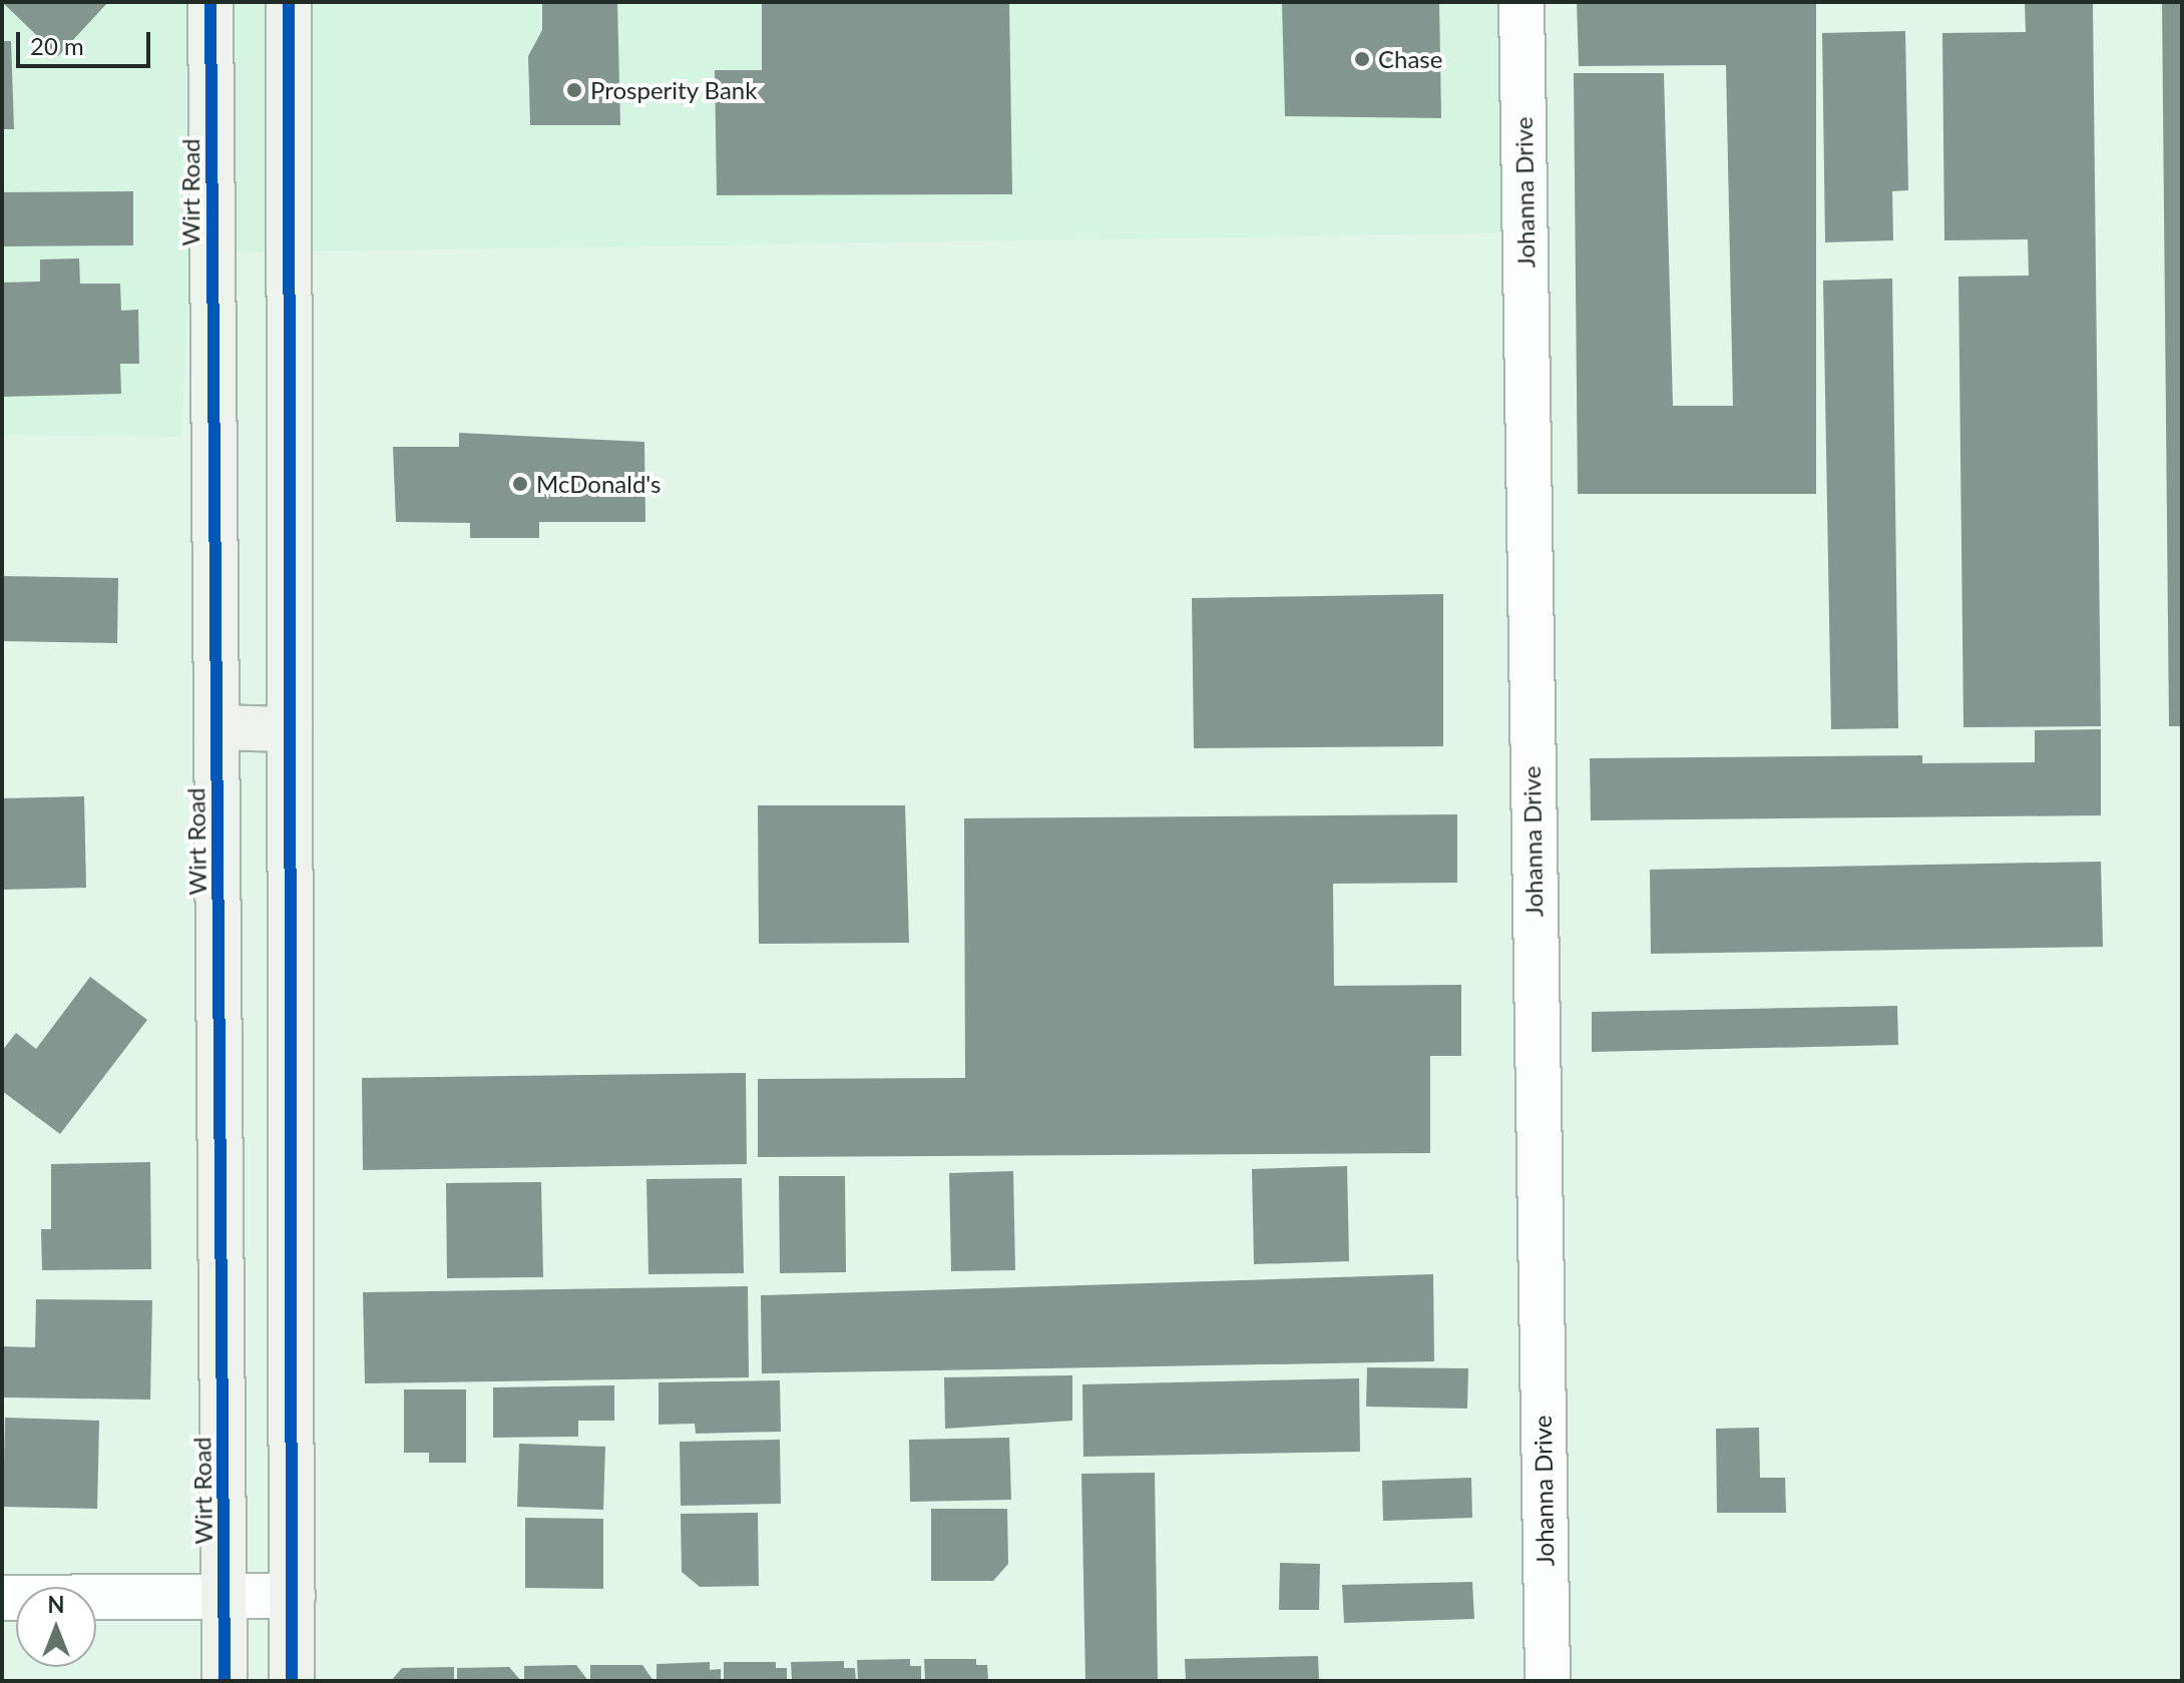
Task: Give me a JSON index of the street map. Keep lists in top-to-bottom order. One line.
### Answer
{"streets":{"main road":["Wirt Road"],"street":["Johanna Drive"]},"places":["Chase","Prosperity Bank","McDonald's"],"scale_bar":"20 m","north":"top"}
